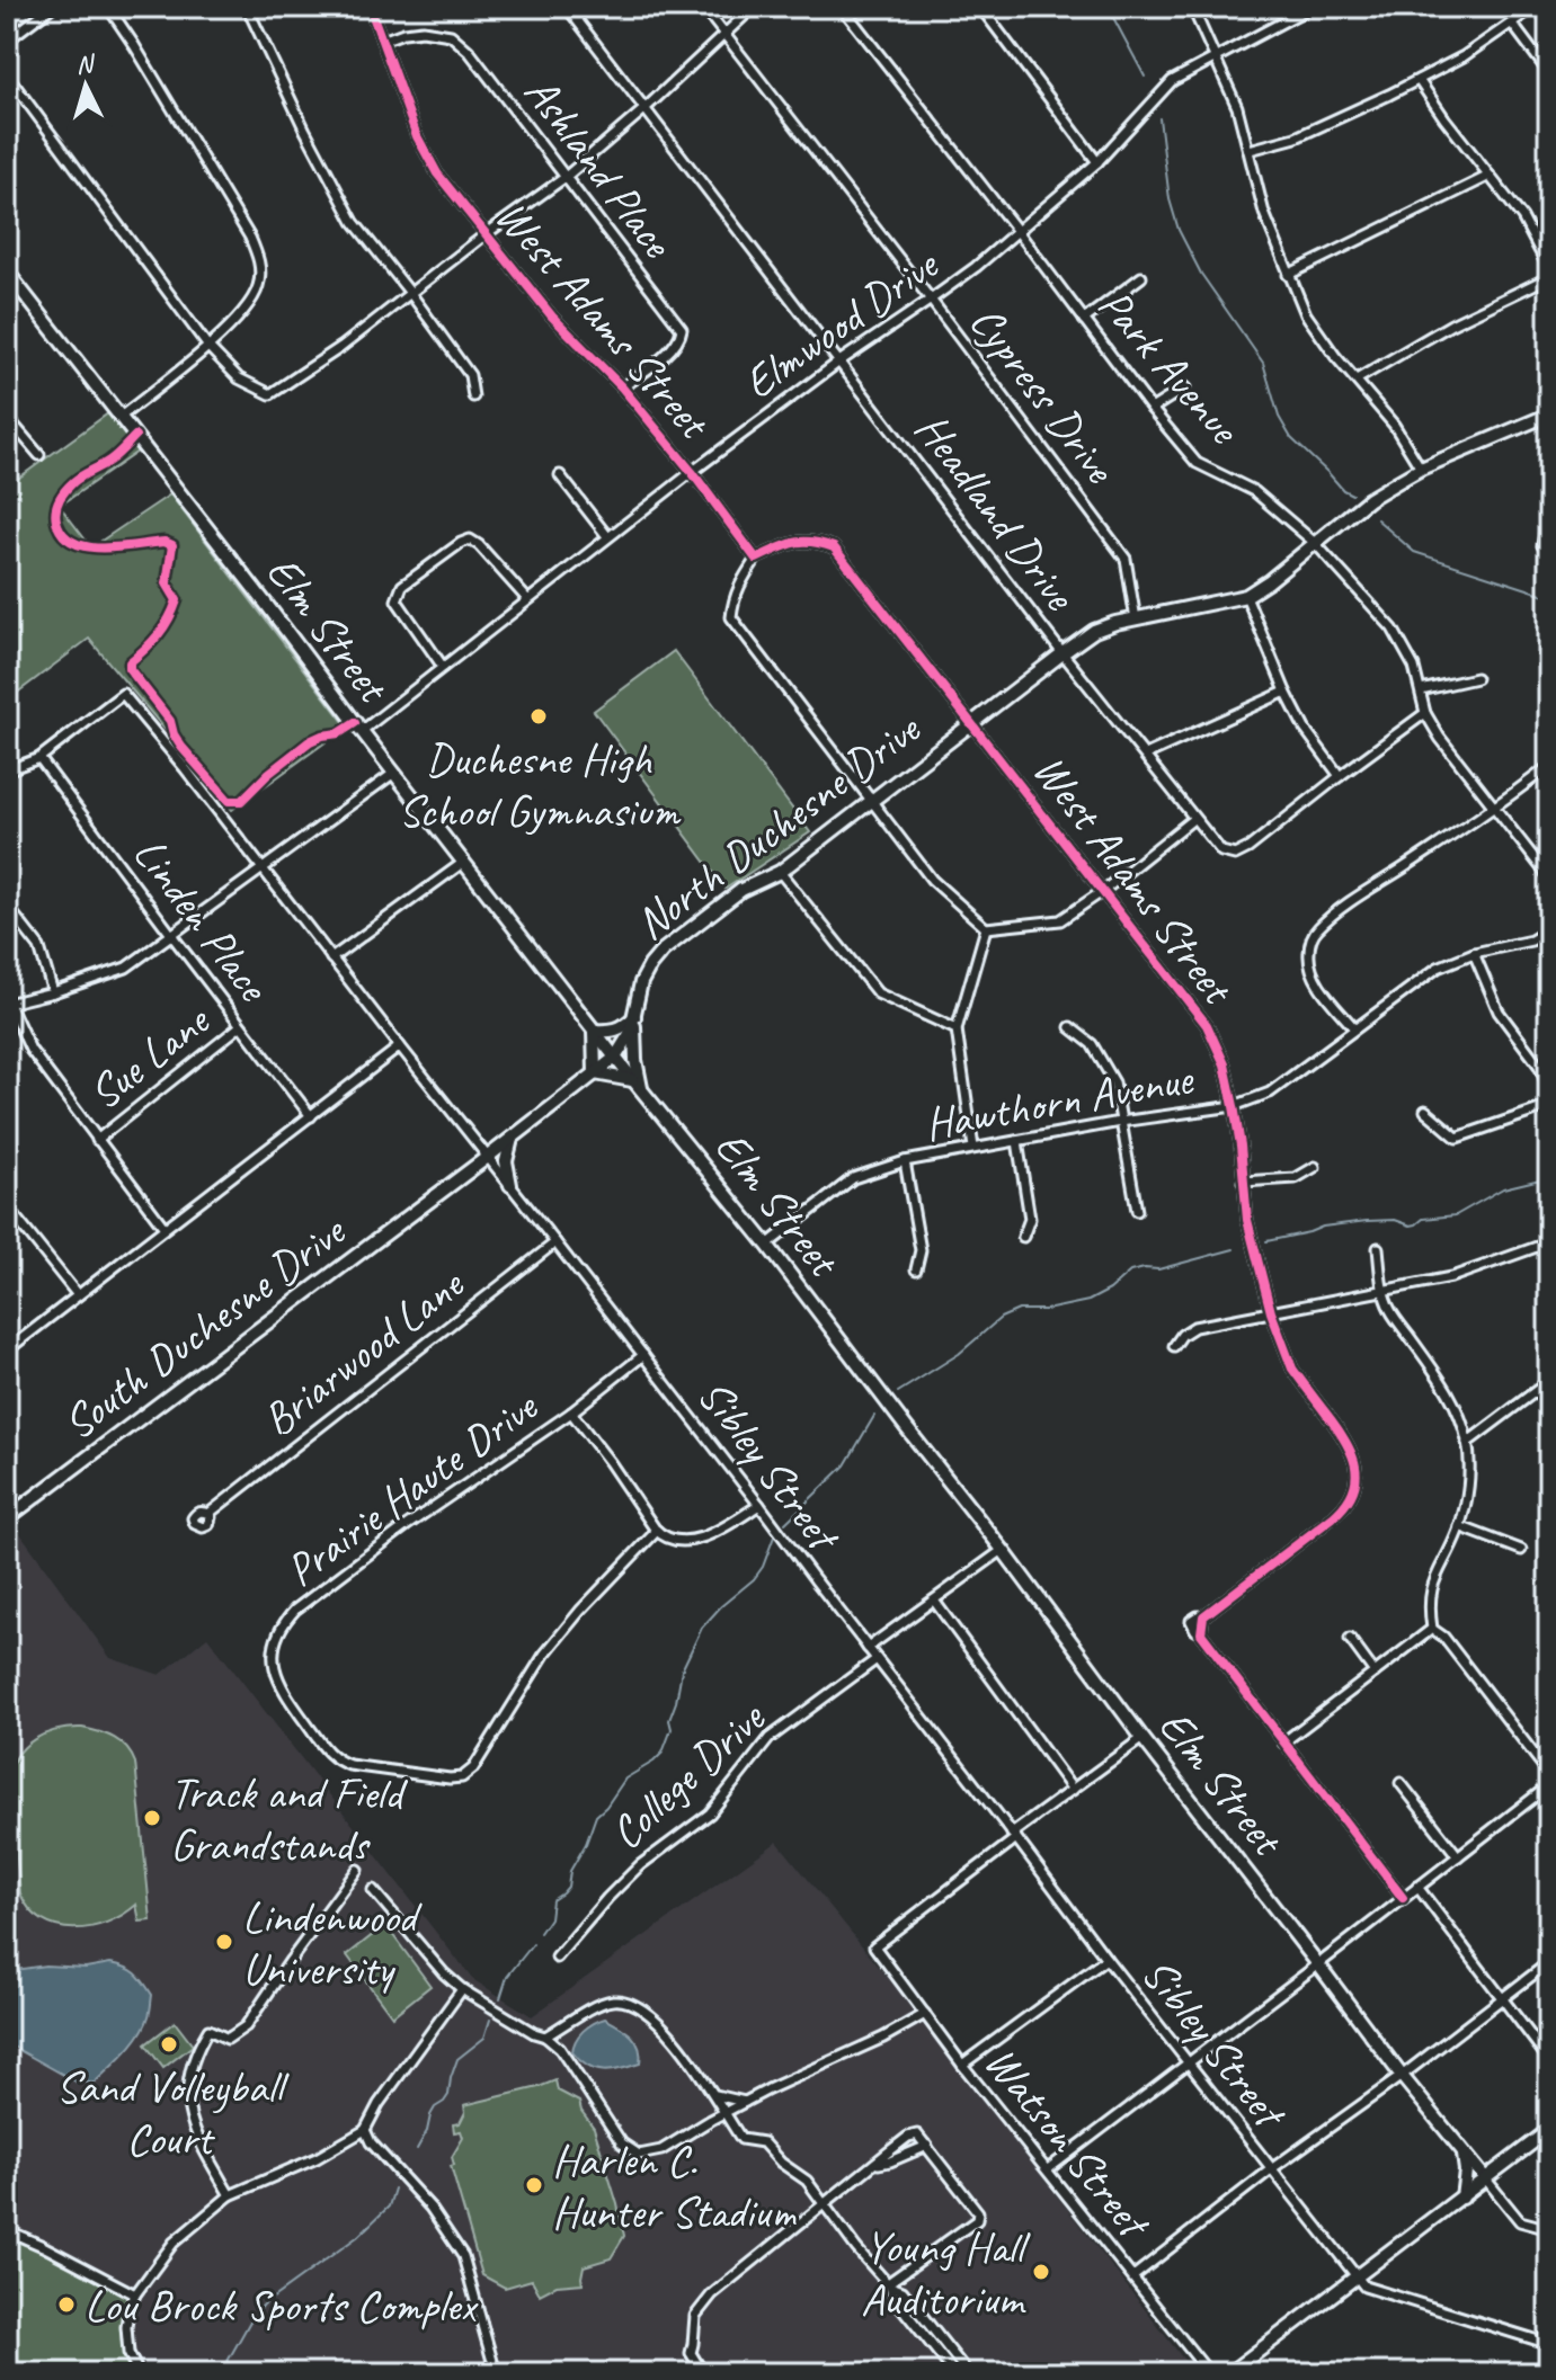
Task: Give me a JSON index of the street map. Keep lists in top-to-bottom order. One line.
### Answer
{"streets":{"main road":["Elm Street","North Duchesne Drive","South Duchesne Drive"],"street":["Ashland Place","West Adams Street","Elmwood Drive","Park Avenue","Cypress Drive","Headland Drive","Linden Place","Sue Lane","Hawthorn Avenue","Briarwood Lane","Sibley Street","Prairie Haute Drive","College Drive","Watson Street"]},"crossings":[["Ashland Place","West Adams Street"],["West Adams Street","Elmwood Drive"],["West Adams Street","North Duchesne Drive"],["West Adams Street","Hawthorn Avenue"],["Elmwood Drive","Park Avenue"],["Elmwood Drive","Cypress Drive"],["Elmwood Drive","Headland Drive"],["Elmwood Drive","Elm Street"],["Park Avenue","Headland Drive"],["Park Avenue","North Duchesne Drive"],["Cypress Drive","North Duchesne Drive"],["Headland Drive","North Duchesne Drive"],["Elm Street","North Duchesne Drive"],["Elm Street","Hawthorn Avenue"],["North Duchesne Drive","South Duchesne Drive"],["North Duchesne Drive","Sibley Street"],["Linden Place","Sue Lane"],["Linden Place","Sibley Street"],["Briarwood Lane","Sibley Street"],["Sibley Street","Prairie Haute Drive"],["Sibley Street","College Drive"],["Sibley Street","Watson Street"]],"places":["Duchesne High School Gymnasium","Track and Field Grandstands","Lindenwood University","Sand Volleyball Court","Harlen C. Hunter Stadium","Young Hall Auditorium","Lou Brock Sports Complex"],"north":"top"}
